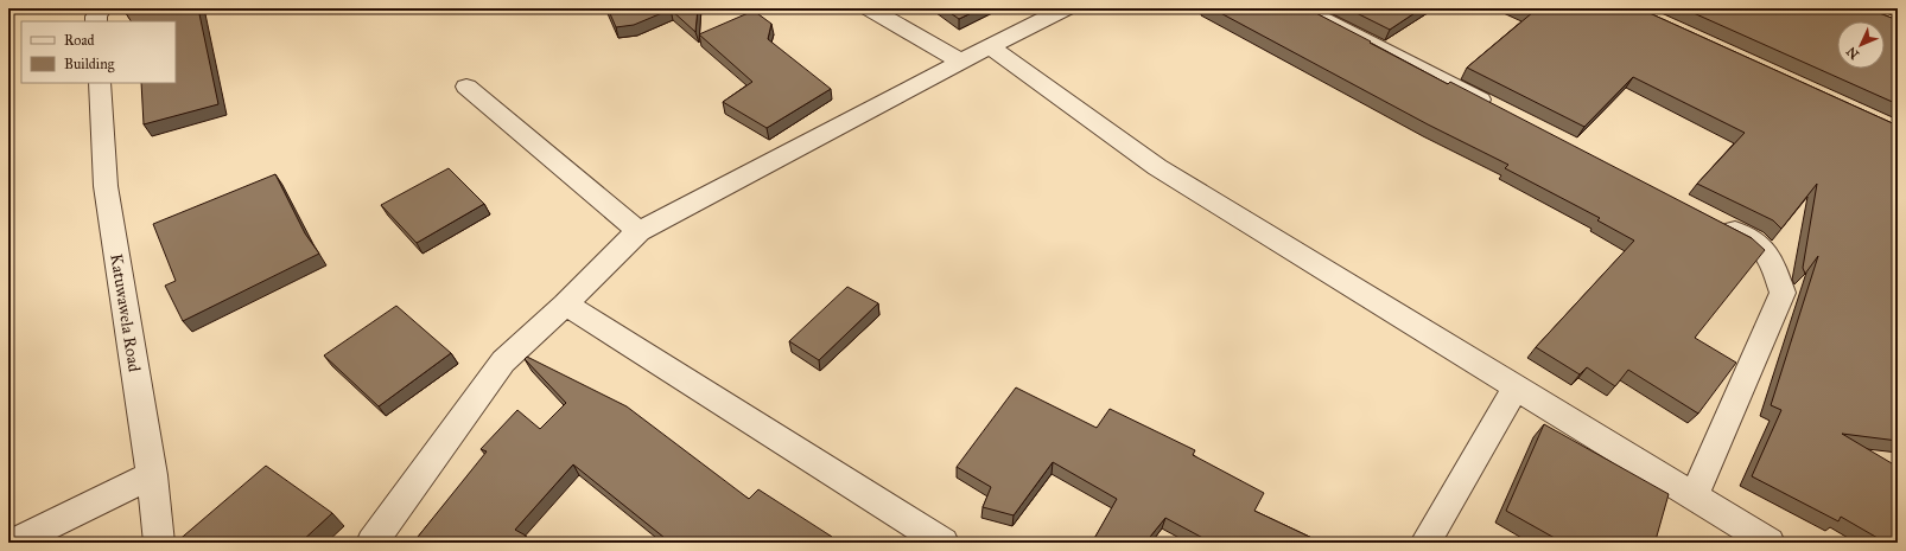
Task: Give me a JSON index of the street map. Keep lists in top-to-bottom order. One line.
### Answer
{"streets":{"street":["Katuwawela Road"]},"legend":["Road","Building"],"north":"bottom left"}
